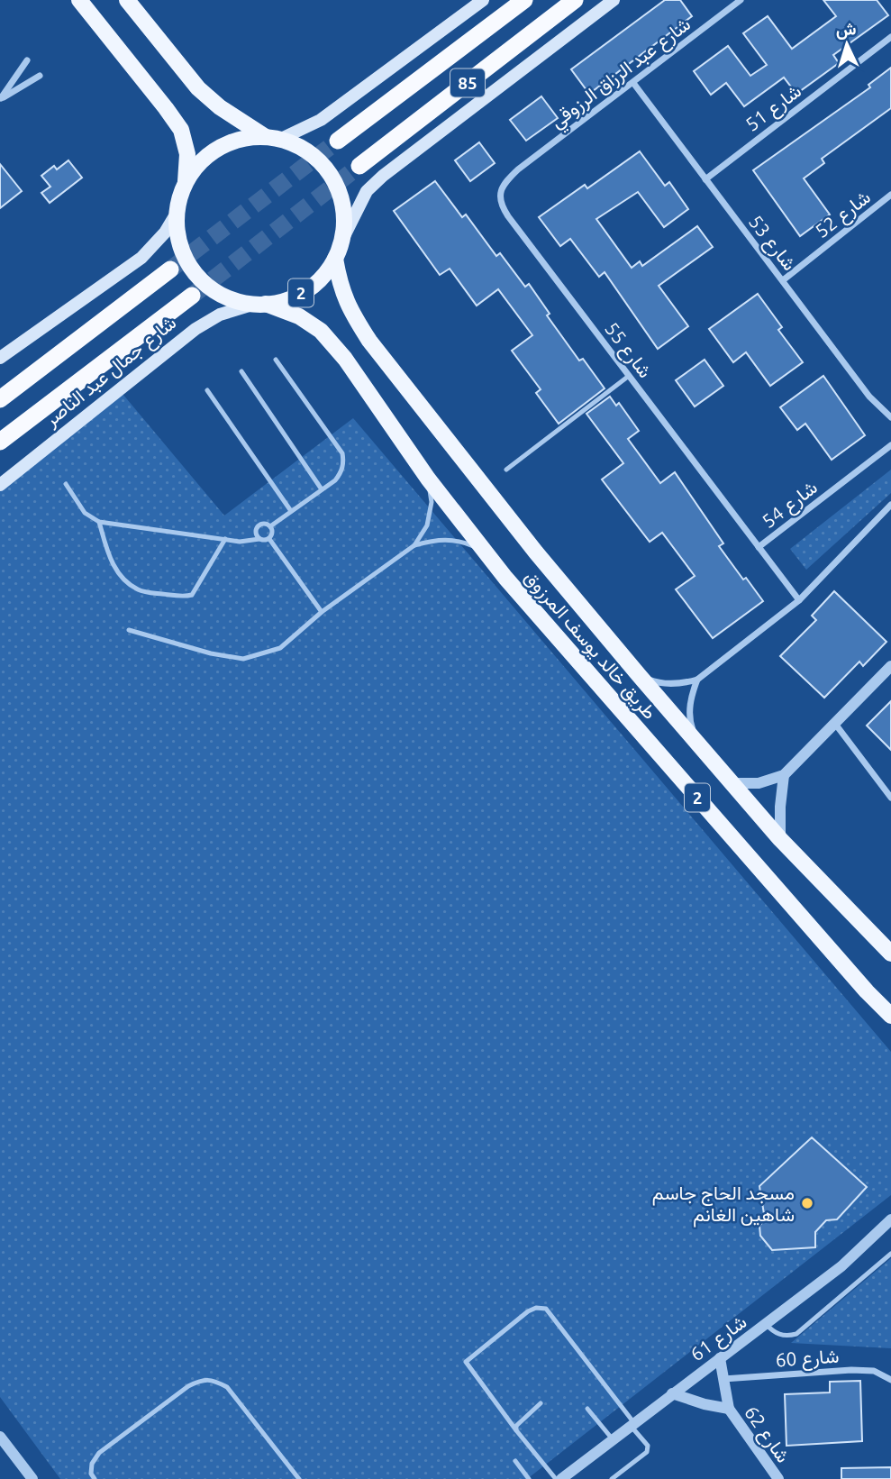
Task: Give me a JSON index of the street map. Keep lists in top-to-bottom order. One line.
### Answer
{"streets":{"highway":["85","شارع جمال عبد الناصر"],"main road":["2","طريق خالد يوسف المرزوق"],"street":["شارع عبد الرزاق الرزوقي","شارع 51","شارع 52","شارع 53","شارع 55","شارع 54","شارع 61","شارع 60","شارع 62"]},"crossings":[["شارع عبد الرزاق الرزوقي","شارع 53"],["شارع عبد الرزاق الرزوقي","شارع 55"],["شارع 51","شارع 53"],["شارع 52","شارع 53"],["2","شارع جمال عبد الناصر"],["2","طريق خالد يوسف المرزوق"],["شارع 55","شارع 54"],["شارع جمال عبد الناصر","طريق خالد يوسف المرزوق"],["شارع 61","شارع 62"],["شارع 60","شارع 62"]],"places":["مسجد الحاج جاسم شاهين الغانم"],"north":"top"}
